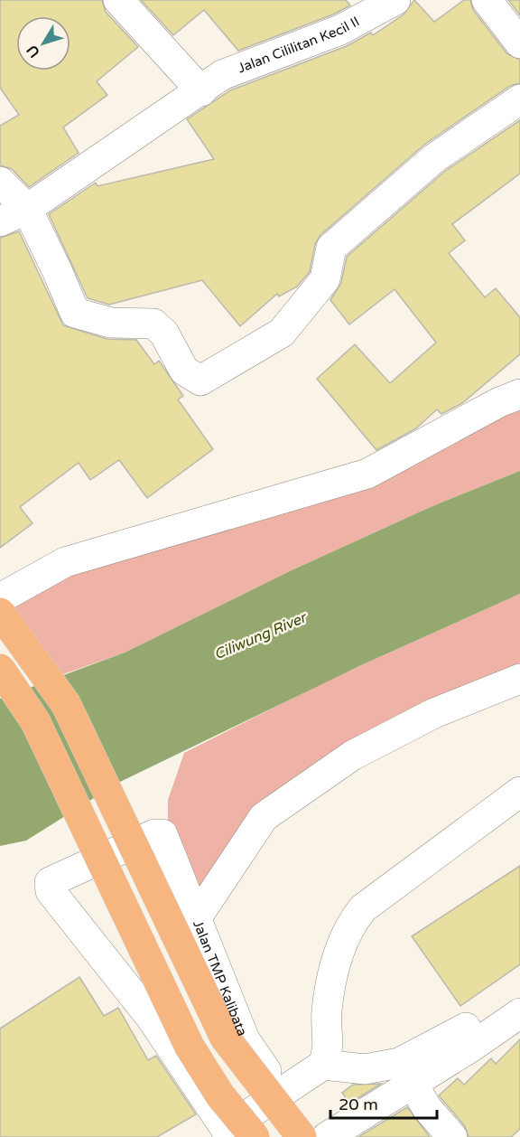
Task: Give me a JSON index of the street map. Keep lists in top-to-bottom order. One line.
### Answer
{"streets":{"main road":["Jalan TMP Kalibata"],"street":["Jalan Cililitan Kecil II"]},"water":["Ciliwung River"],"scale_bar":"20 m","north":"bottom left"}
